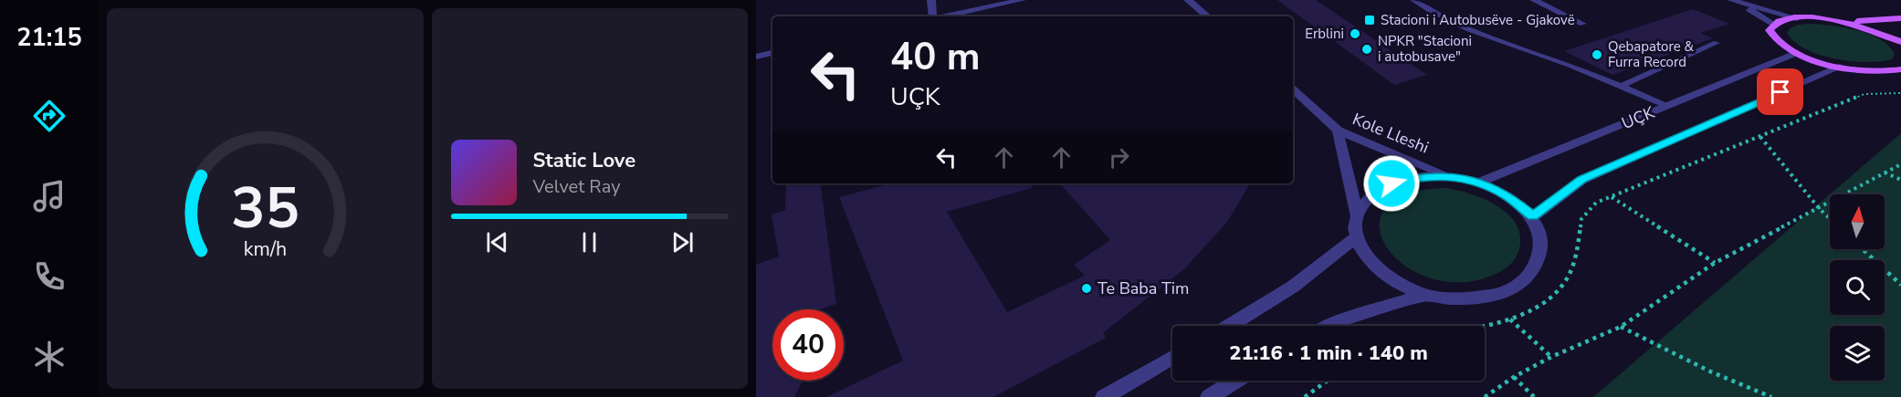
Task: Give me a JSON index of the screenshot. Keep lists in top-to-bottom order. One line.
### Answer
{"streets":{"street":["UÇK","Kole Lleshi"]},"crossings":[["UÇK","Kole Lleshi"]],"places":{"transit":["Stacioni i Autobusëve - Gjakovë"],"other":["Erblini","NPKR \"Stacioni i autobusave\"","Qebapatore & Furra Record","Te Baba Tim"]},"north":"top","page":{"tabs":"21:15","turn":["40 m","UÇK"],"song":["Static Love","Velvet Ray"],"limit":"40","trip":"21:16 · 1 min · 140 m","gauge":["35","km/h"]}}
